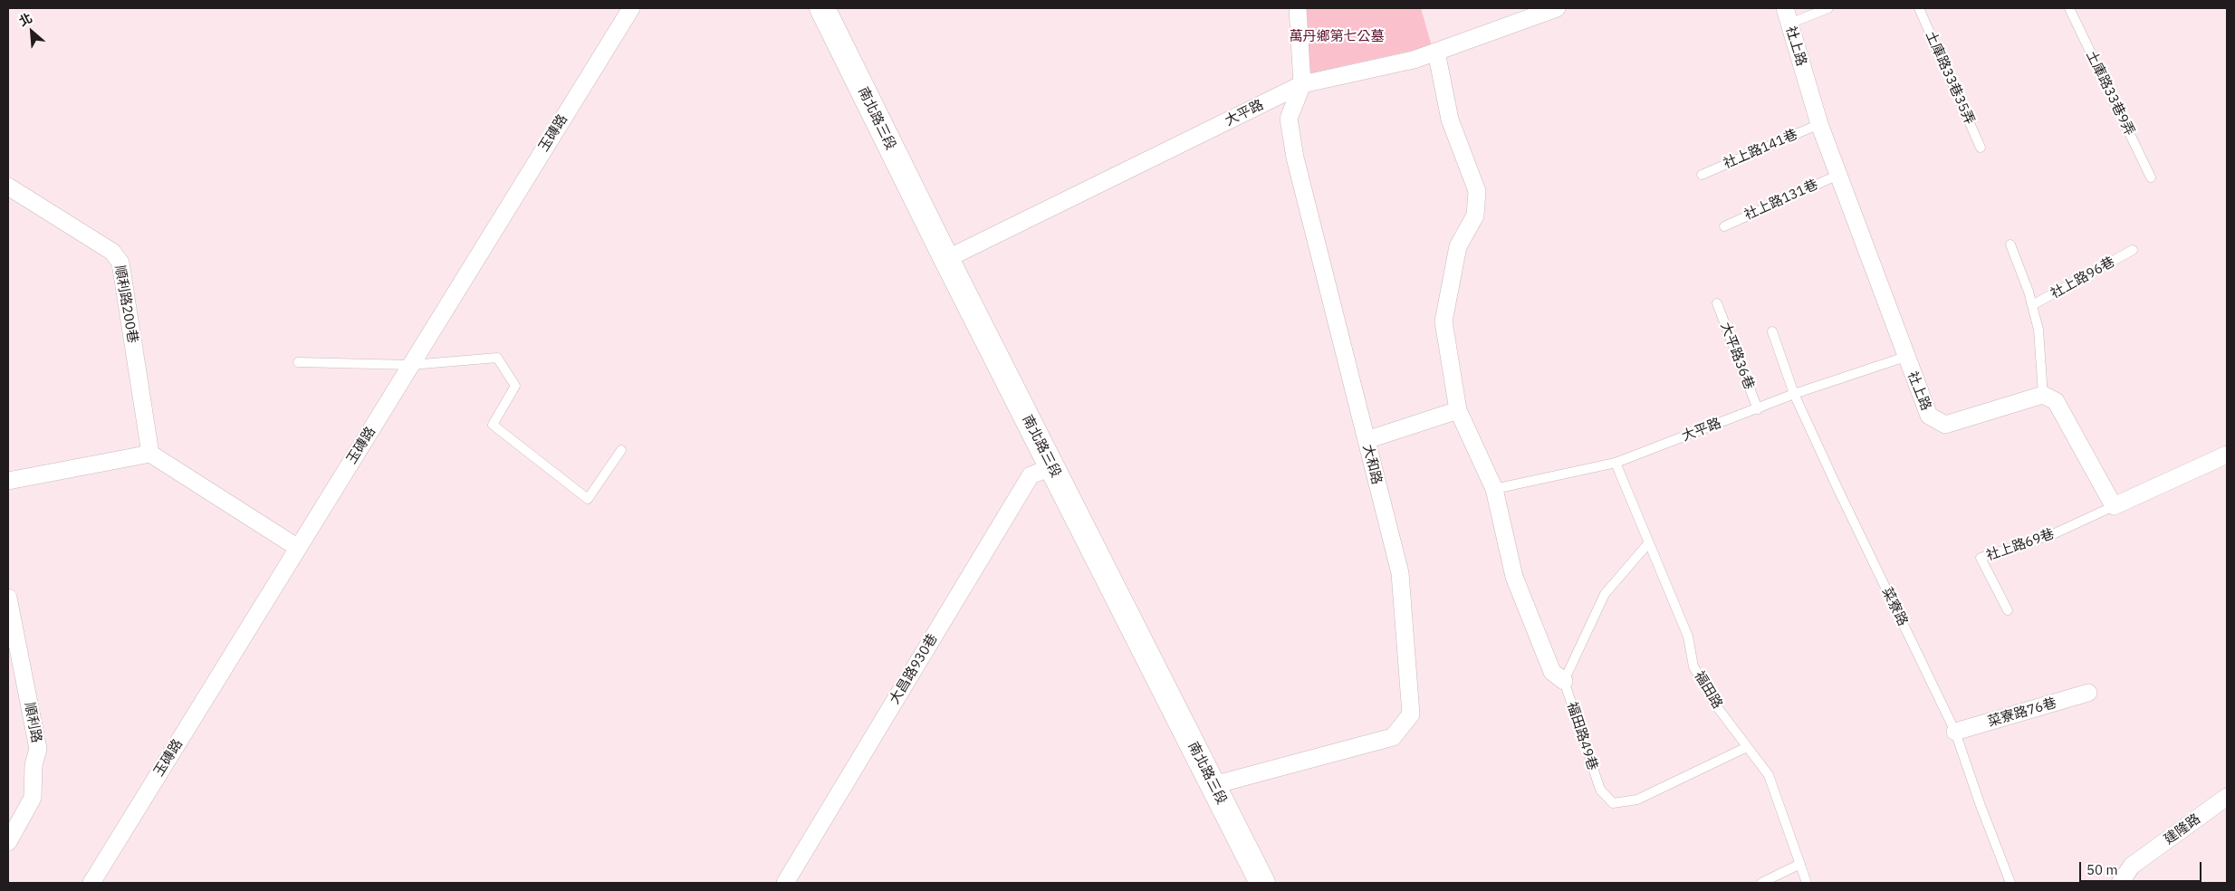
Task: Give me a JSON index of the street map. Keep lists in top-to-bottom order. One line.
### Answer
{"streets":{"street":["社上路","大平路","南北路三段","玉磚路","順利路200巷","大和路","大昌路930巷","菜寮路76巷","順利路","建隆路"],"lane":["土庫路33巷35弄","土庫路33巷9弄","社上路141巷","社上路131巷","社上路96巷","大平路36巷","社上路69巷","菜寮路","福田路","福田路49巷"]},"crossings":[["社上路","大平路"],["社上路","社上路141巷"],["社上路","社上路131巷"],["社上路","社上路96巷"],["大平路","南北路三段"],["大平路","大平路36巷"],["大平路","大和路"],["大平路","菜寮路"],["大平路","福田路"],["南北路三段","大和路"],["南北路三段","大昌路930巷"],["菜寮路","菜寮路76巷"],["福田路","福田路49巷"]],"parks":["萬丹鄉第七公墓"],"scale_bar":"50 m","north":"top left"}
